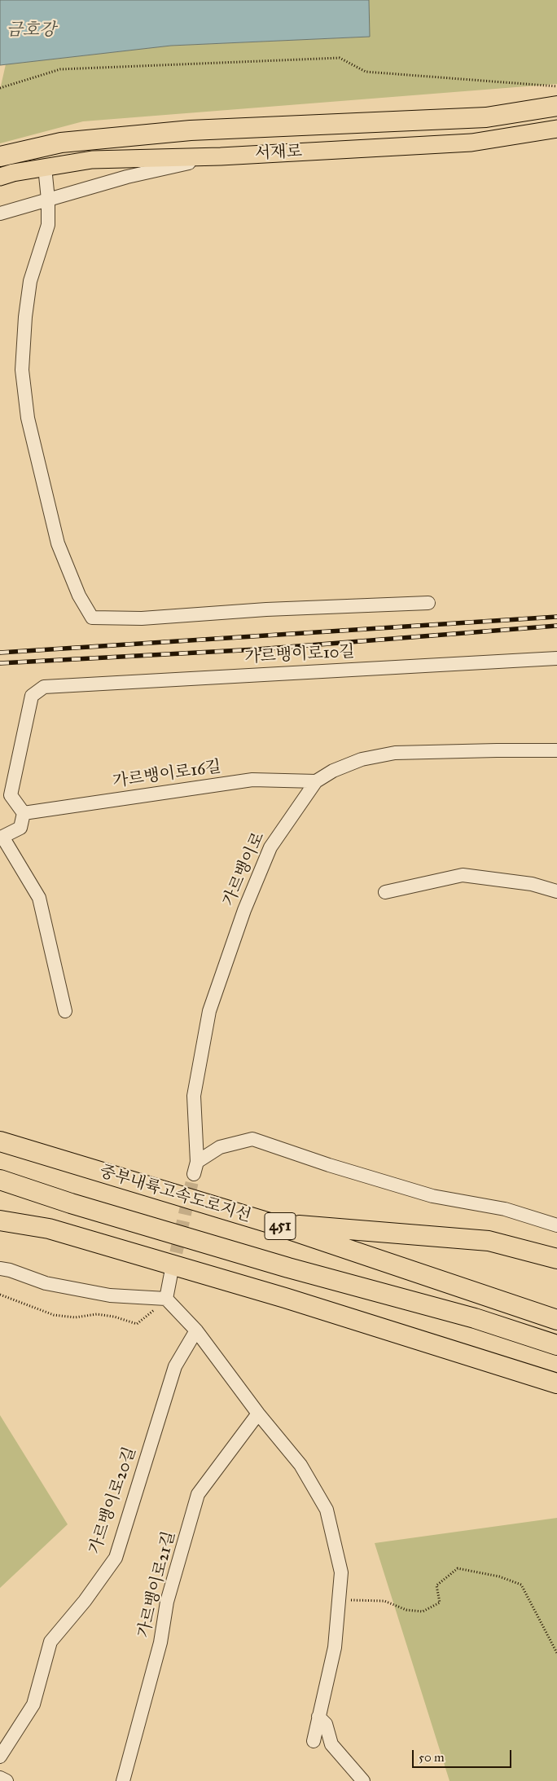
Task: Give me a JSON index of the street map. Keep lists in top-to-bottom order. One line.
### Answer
{"streets":{"highway":["중부내륙고속도로지선","451"],"main road":["서재로"],"street":["가르뱅이로10길","가르뱅이로16길","가르뱅이로","가르뱅이로20길","가르뱅이로21길"]},"crossings":[["가르뱅이로16길","가르뱅이로"]],"water":["금호강"],"scale_bar":"50 m"}
